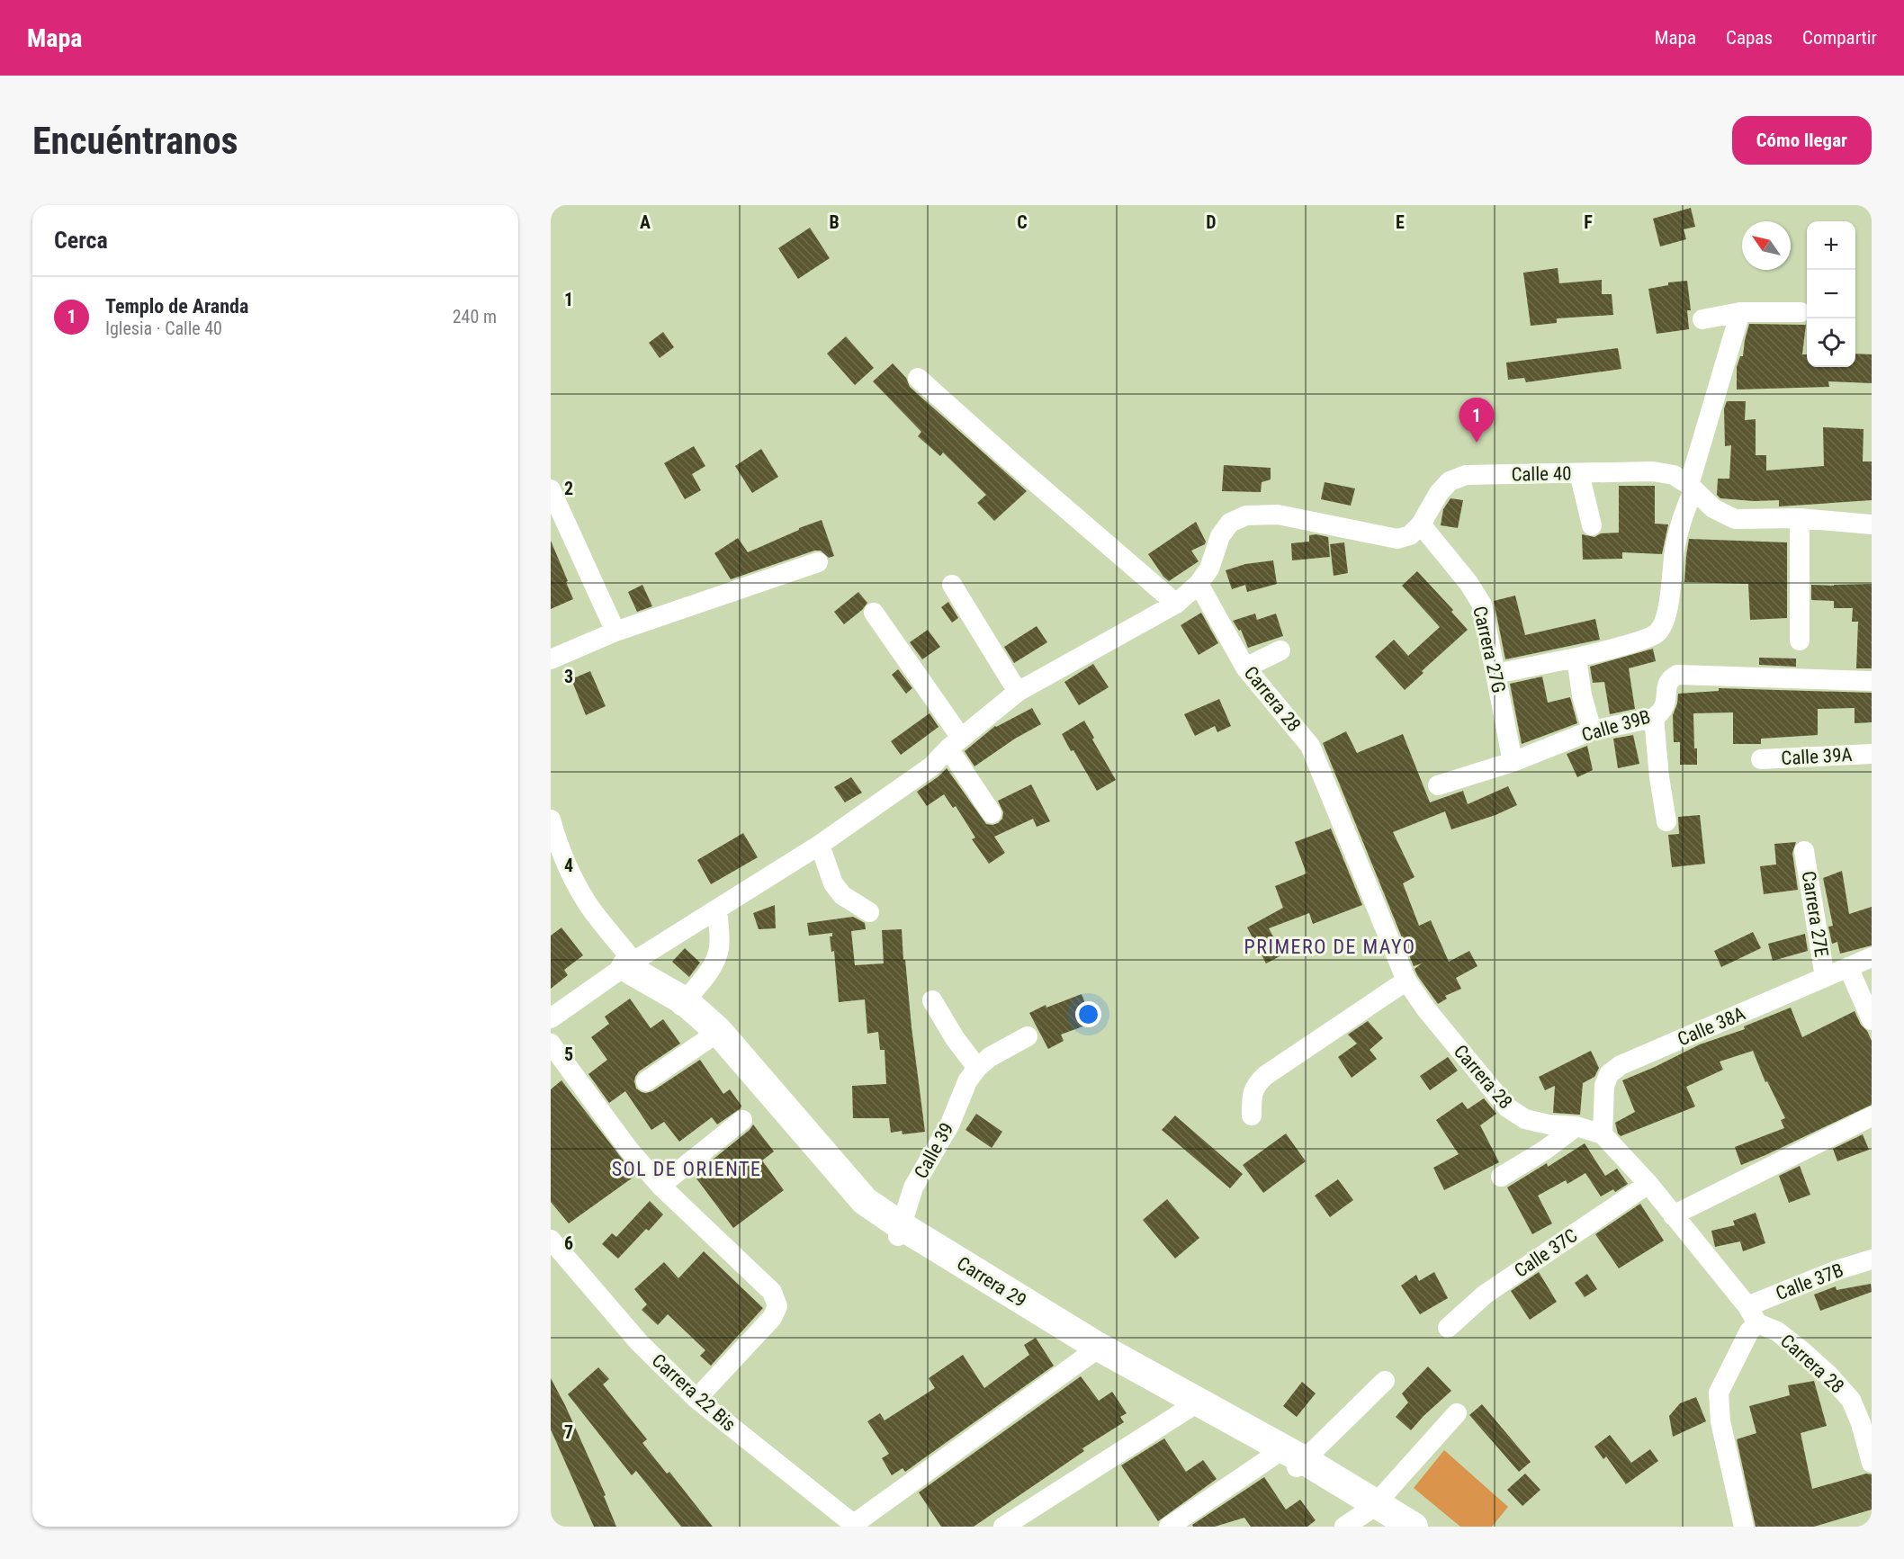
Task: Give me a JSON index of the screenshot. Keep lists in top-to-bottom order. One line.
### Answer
{"streets":{"street":["Calle 40","Carrera 27G","Carrera 28","Calle 39B","Calle 39A","Carrera 27E","Calle 38A","Calle 39","Calle 37C","Carrera 29","Calle 37B","Carrera 22 Bis"]},"crossings":[["Calle 40","Carrera 27G"],["Calle 40","Carrera 28"],["Carrera 27G","Calle 39B"],["Carrera 28","Calle 38A"],["Carrera 28","Calle 37C"],["Carrera 28","Calle 37B"],["Carrera 27E","Calle 38A"],["Calle 39","Carrera 29"]],"districts":["PRIMERO DE MAYO","SOL DE ORIENTE"],"north":"top left","page":{"header":"Mapa","nav":["Mapa","Capas","Compartir"],"buttons":"Cómo llegar","title":"Encuéntranos","heading":"Cerca","map_buttons":["+","−"],"list":[{"mark":"1","name":"Templo de Aranda","note":"Iglesia · Calle 40","value":"240 m"}],"pins":"1"},"grid":{"columns":["A","B","C","D","E","F"],"rows":["1","2","3","4","5","6","7"]}}
